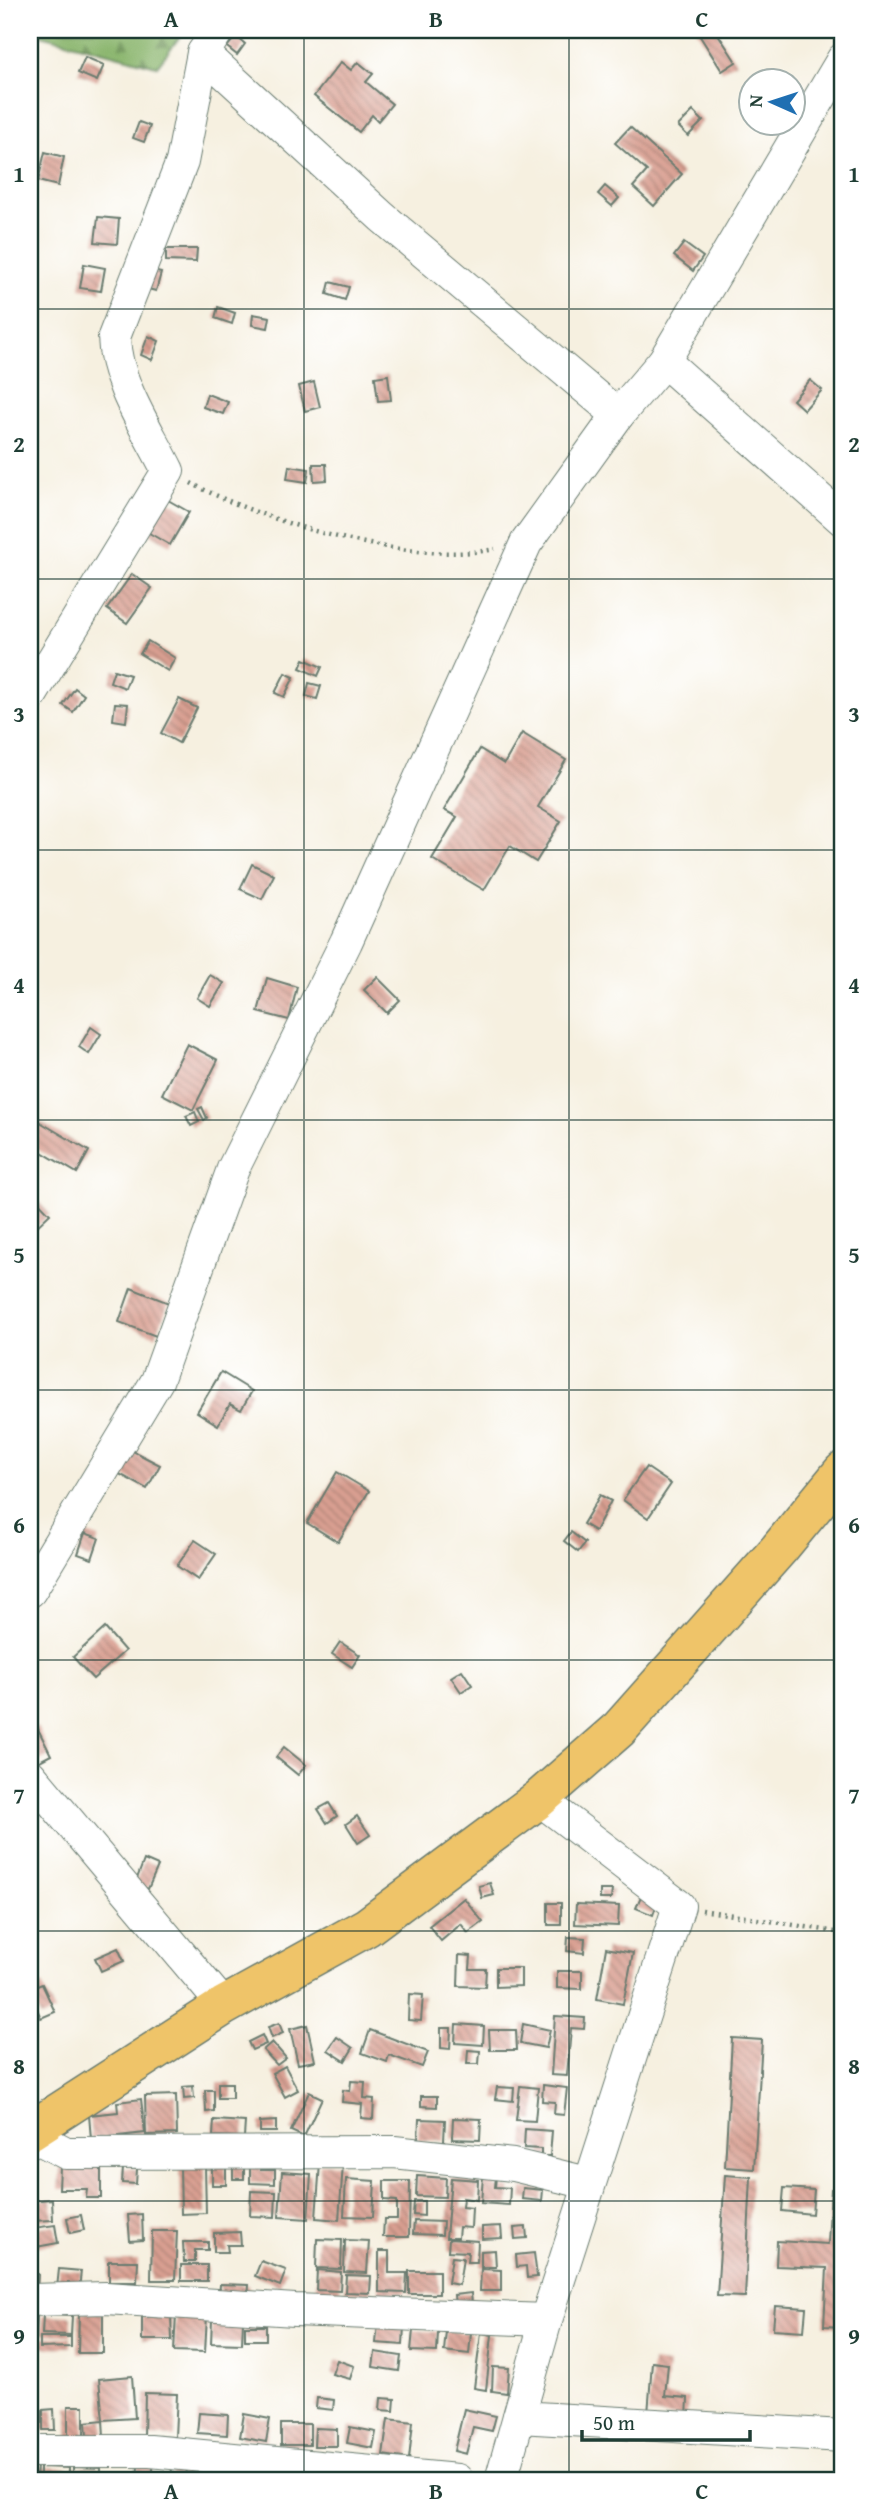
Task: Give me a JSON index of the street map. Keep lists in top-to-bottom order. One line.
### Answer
{"scale_bar":"50 m","north":"left","grid":{"columns":["A","B","C"],"rows":["1","2","3","4","5","6","7","8","9"]}}
